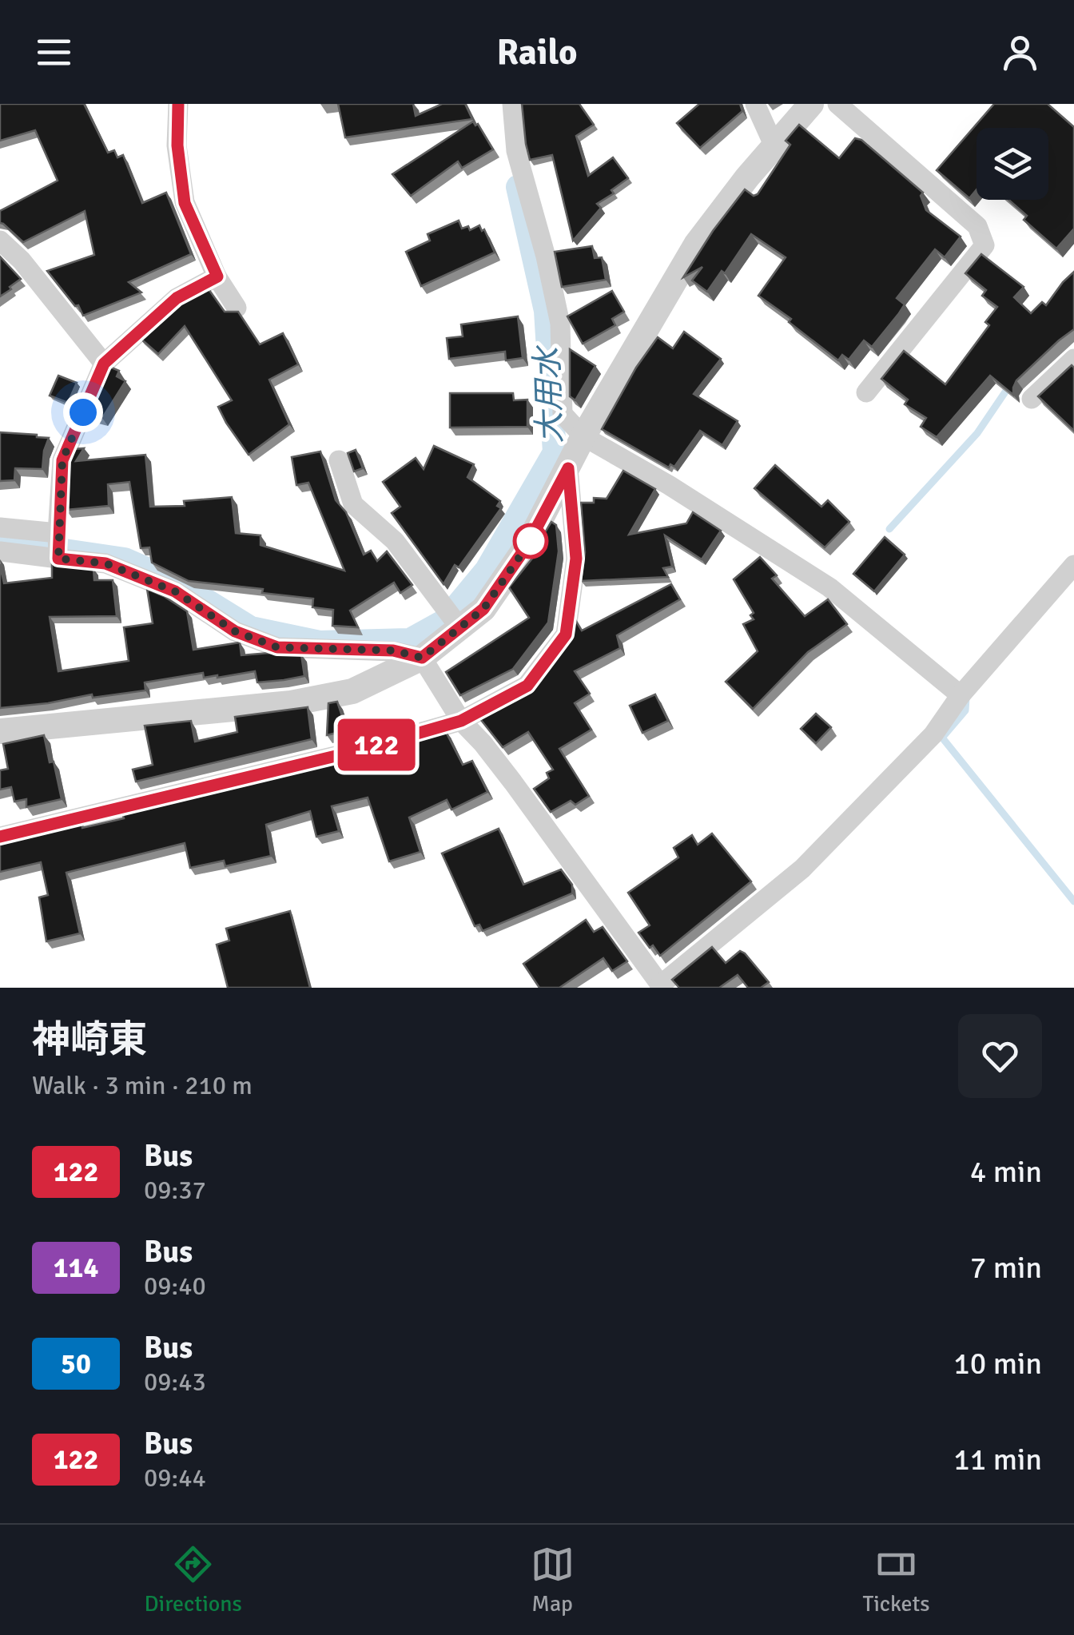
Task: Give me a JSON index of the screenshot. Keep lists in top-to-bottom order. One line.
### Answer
{"water":["大用水"],"lines":["bus line 122"],"page":{"header":"Railo","on_map":"122","heading":["神崎東","Walk · 3 min · 210 m"],"list":[{"mark":"122","name":"Bus","note":"09:37","value":"4 min"},{"mark":"114","name":"Bus","note":"09:40","value":"7 min"},{"mark":"50","name":"Bus","note":"09:43","value":"10 min"},{"mark":"122","name":"Bus","note":"09:44","value":"11 min"}],"tabs":["Directions","Map","Tickets"]}}
